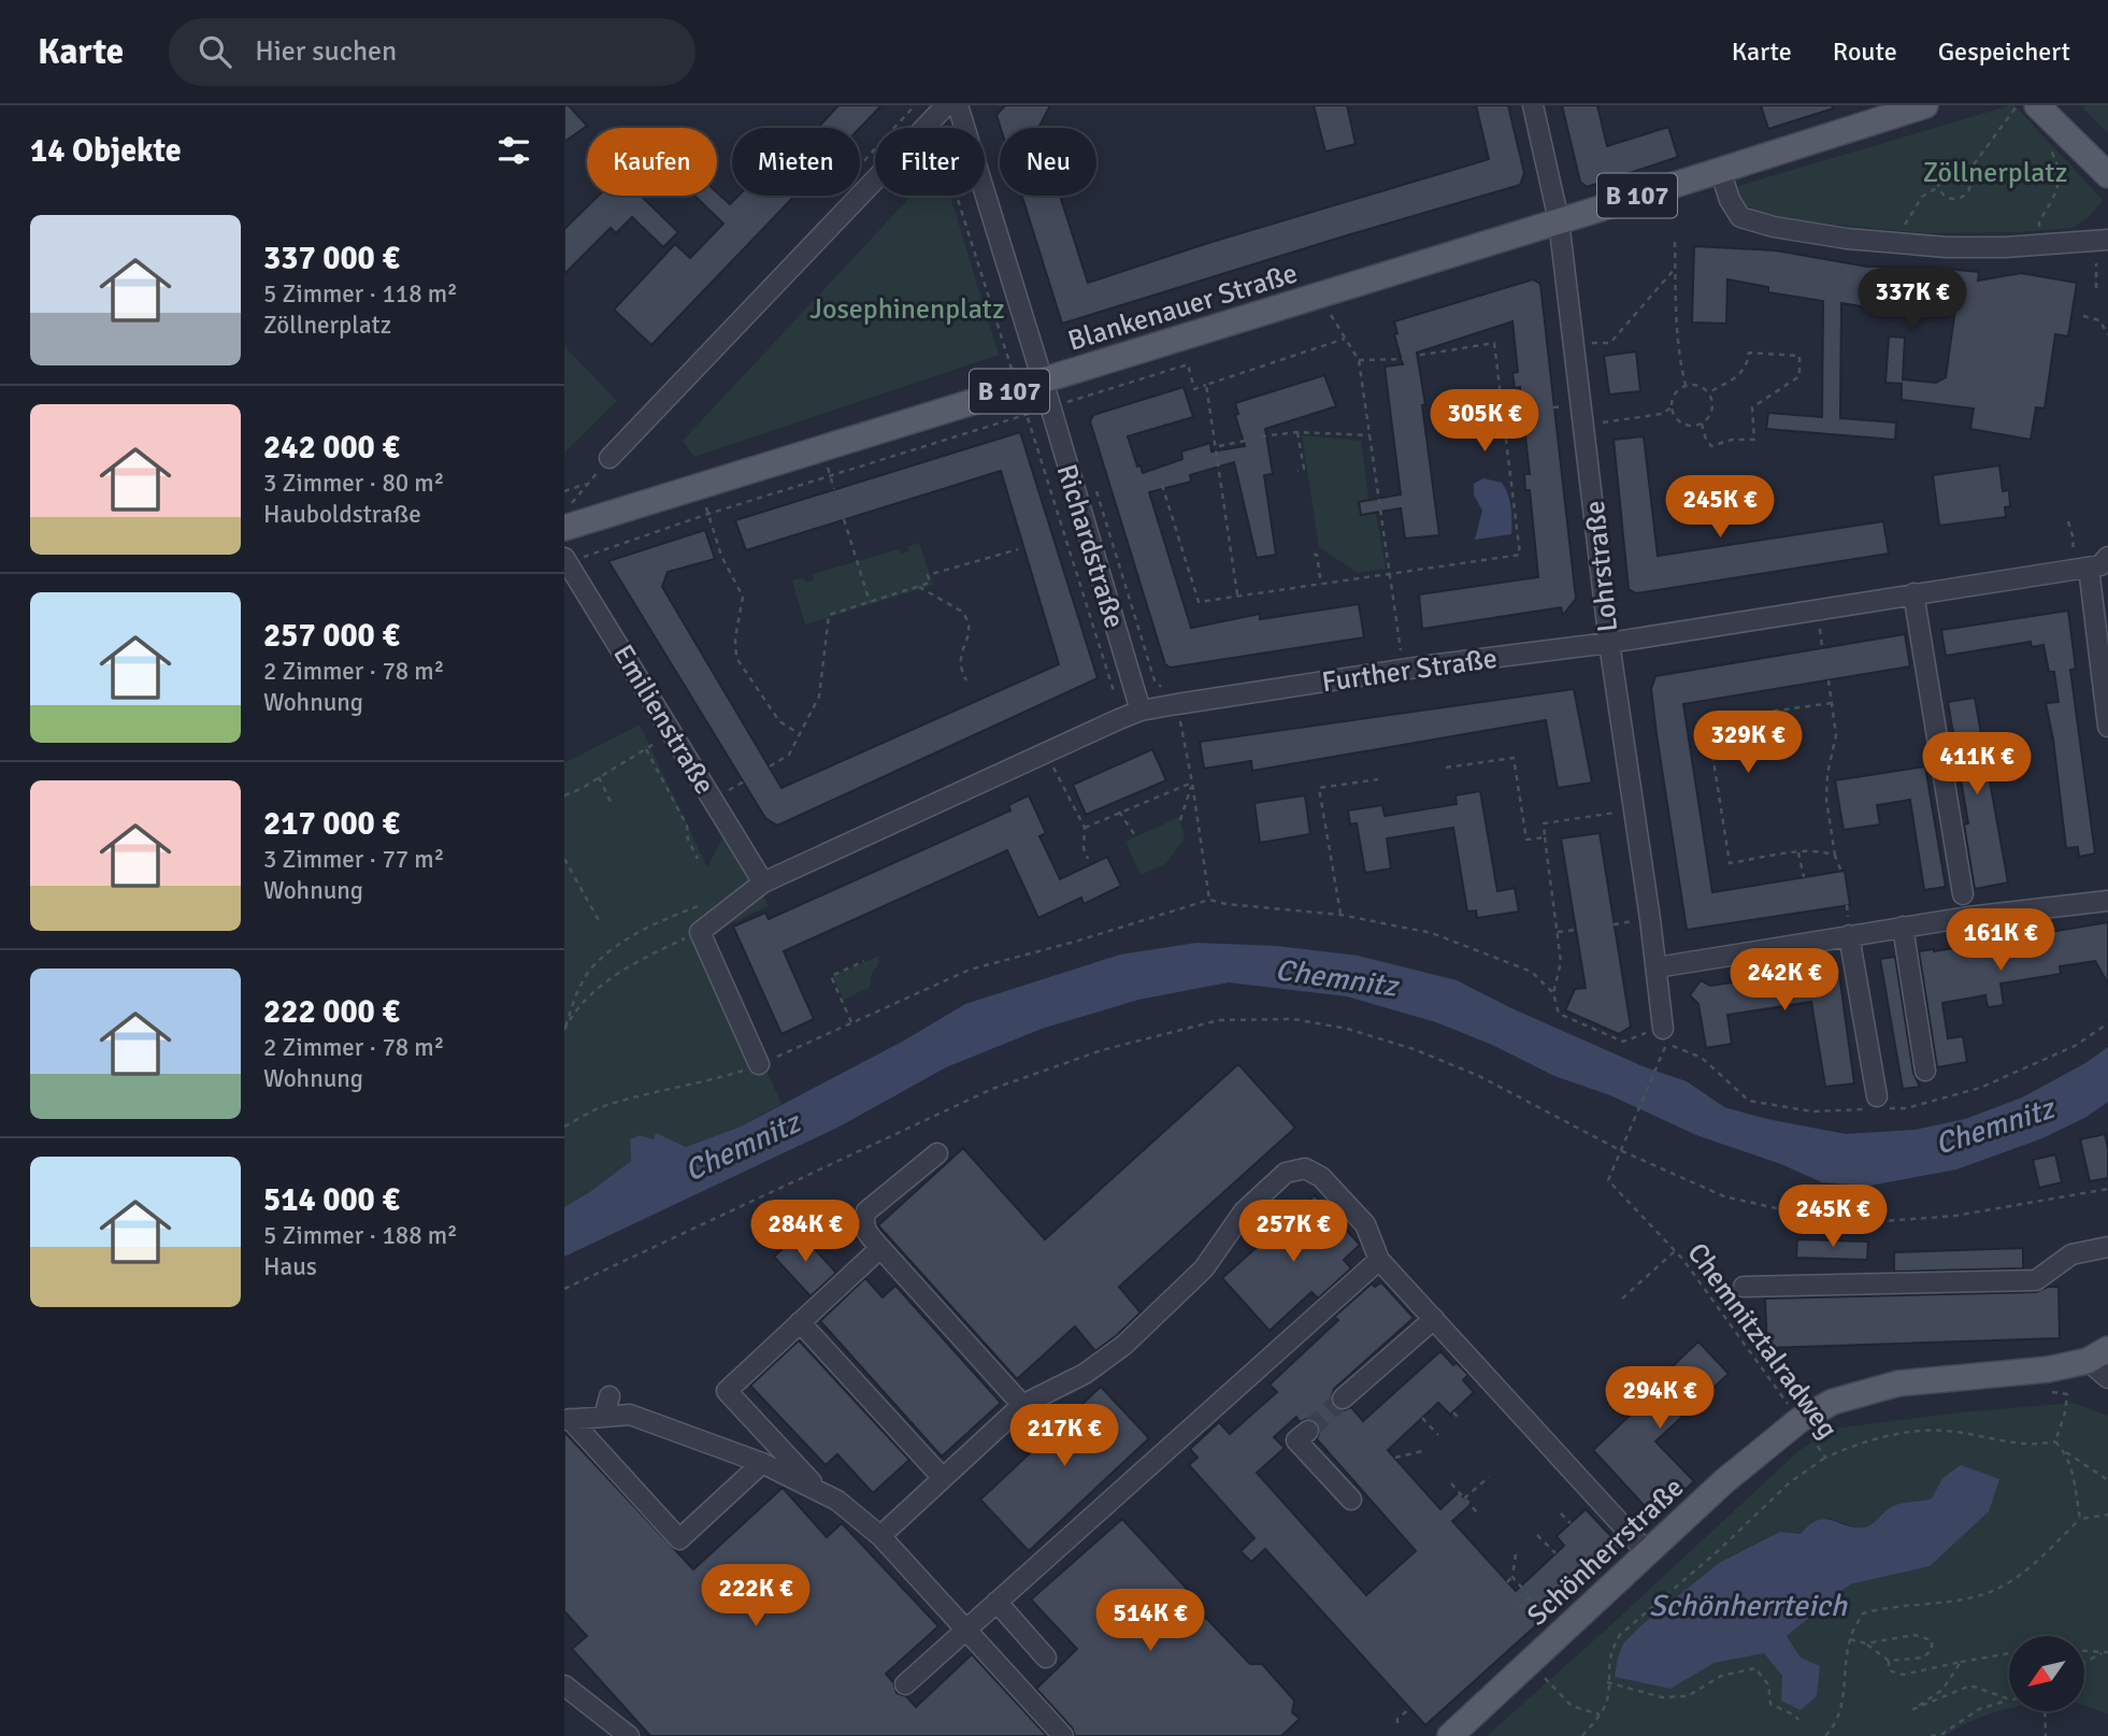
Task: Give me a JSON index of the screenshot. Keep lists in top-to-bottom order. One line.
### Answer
{"streets":{"main road":["B 107","Blankenauer Straße","Schönherrstraße"],"street":["Richardstraße","Lohrstraße","Further Straße","Emilienstraße"],"path":["Chemnitztalradweg"]},"crossings":[["B 107","Blankenauer Straße"],["B 107","Lohrstraße"],["Blankenauer Straße","Richardstraße"],["Blankenauer Straße","Lohrstraße"],["Richardstraße","Further Straße"],["Lohrstraße","Further Straße"],["Further Straße","Emilienstraße"],["Chemnitztalradweg","Schönherrstraße"]],"water":["Chemnitz","Schönherrteich"],"parks":["Zöllnerplatz","Josephinenplatz"],"north":"bottom left","page":{"header":"Karte","search":"Hier suchen","nav":["Karte","Route","Gespeichert"],"heading":"14 Objekte","chip":["Kaufen","Mieten","Filter","Neu"],"list":[{"name":"337 000 €","note":"5 Zimmer · 118 m² · Zöllnerplatz"},{"name":"242 000 €","note":"3 Zimmer · 80 m² · Hauboldstraße"},{"name":"257 000 €","note":"2 Zimmer · 78 m² · Wohnung"},{"name":"217 000 €","note":"3 Zimmer · 77 m² · Wohnung"},{"name":"222 000 €","note":"2 Zimmer · 78 m² · Wohnung"},{"name":"514 000 €","note":"5 Zimmer · 188 m² · Haus"}],"price":["337K €","305K €","245K €","329K €","411K €","161K €","242K €","245K €","284K €","257K €","294K €","217K €","222K €","514K €"]}}
